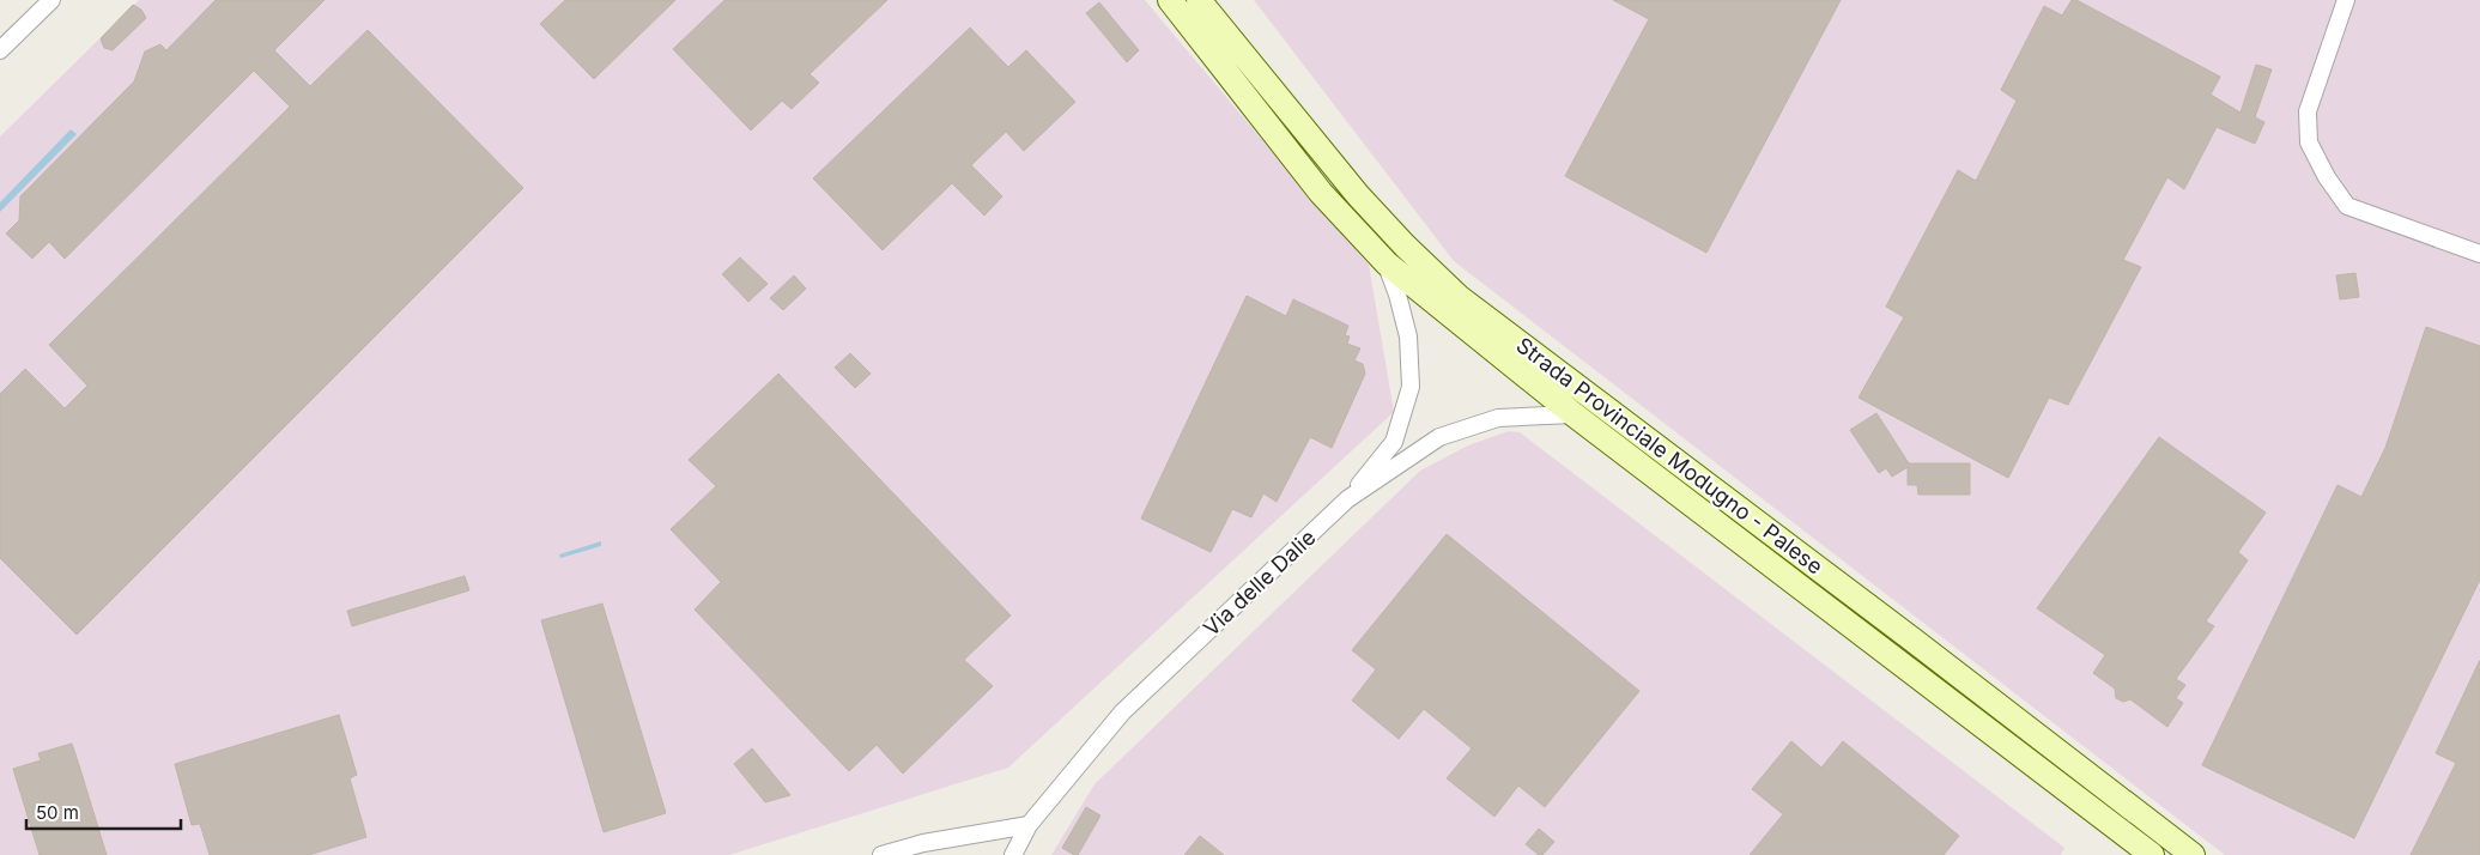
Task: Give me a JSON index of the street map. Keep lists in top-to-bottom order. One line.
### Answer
{"streets":{"main road":["Strada Provinciale Modugno - Palese"],"street":["Via delle Dalie"]},"crossings":[["Strada Provinciale Modugno - Palese","Via delle Dalie"]],"scale_bar":"50 m"}
